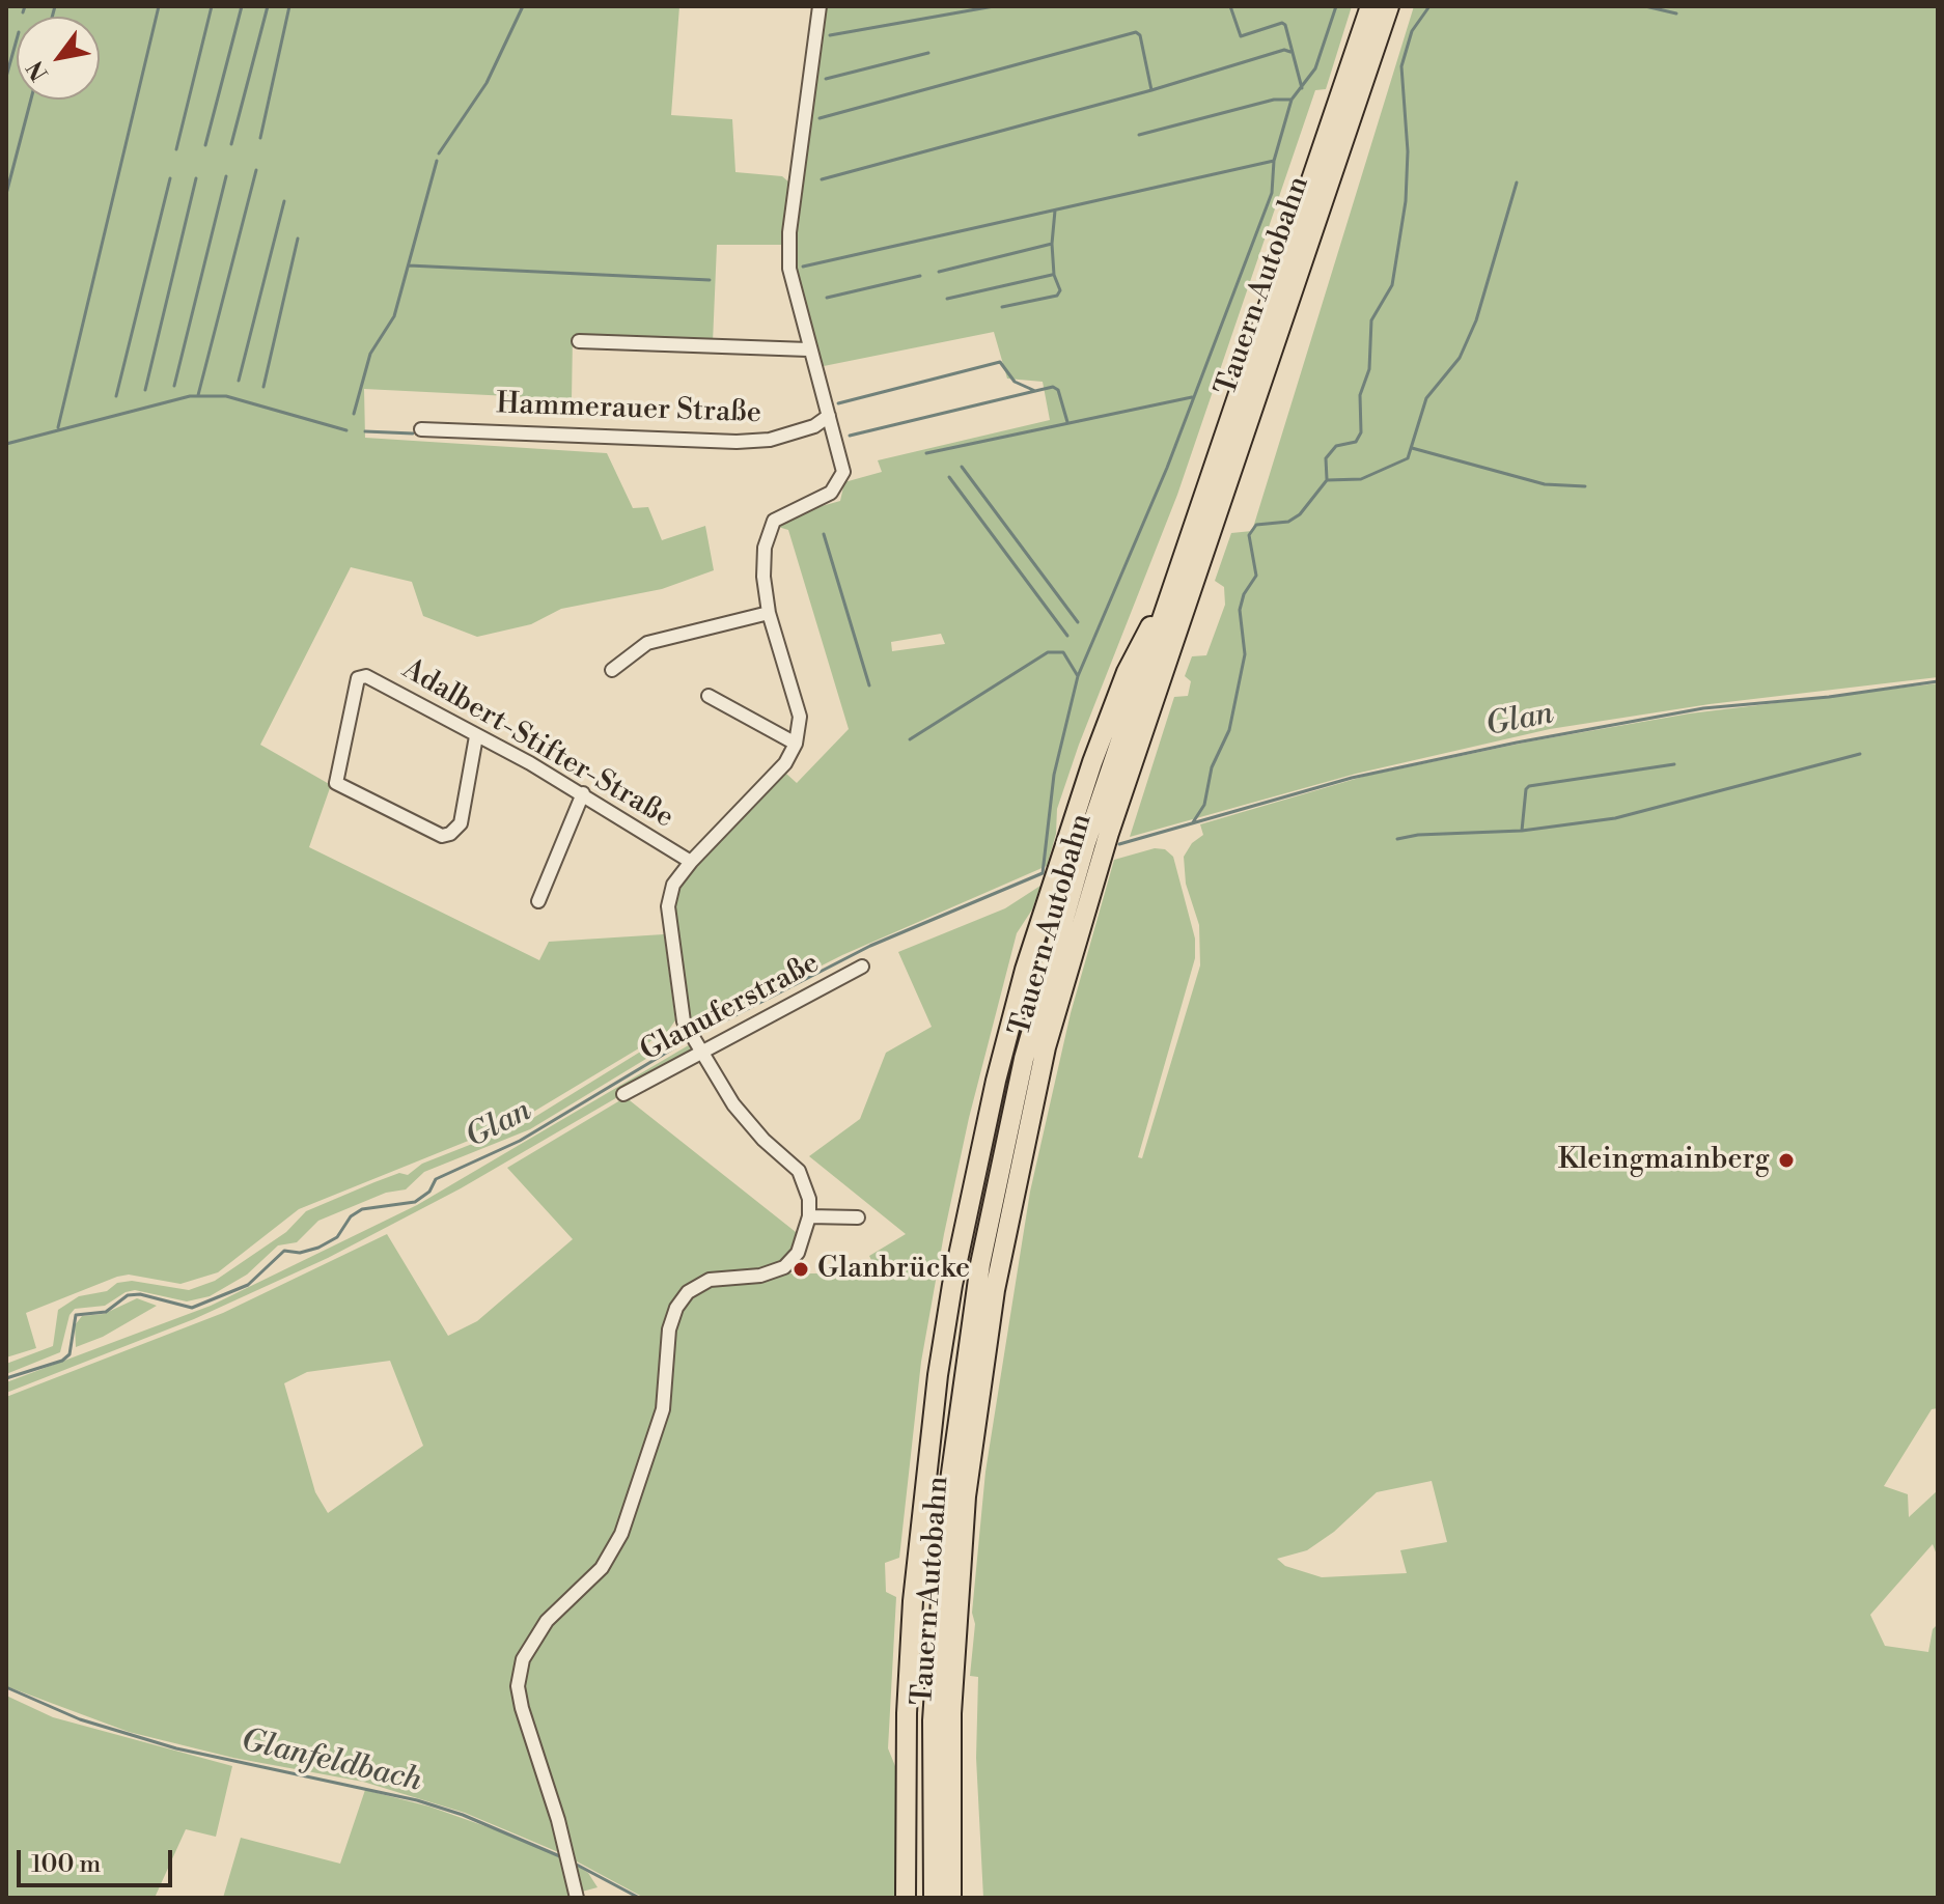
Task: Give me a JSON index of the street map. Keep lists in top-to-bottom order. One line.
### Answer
{"streets":{"highway":["Tauern Autobahn"],"street":["Hammerauer Straße","Adalbert-Stifter-Straße","Glanuferstraße"]},"water":["Glan","Glanfeldbach"],"places":["Kleingmainberg","Glanbrücke"],"scale_bar":"100 m","north":"bottom left"}
